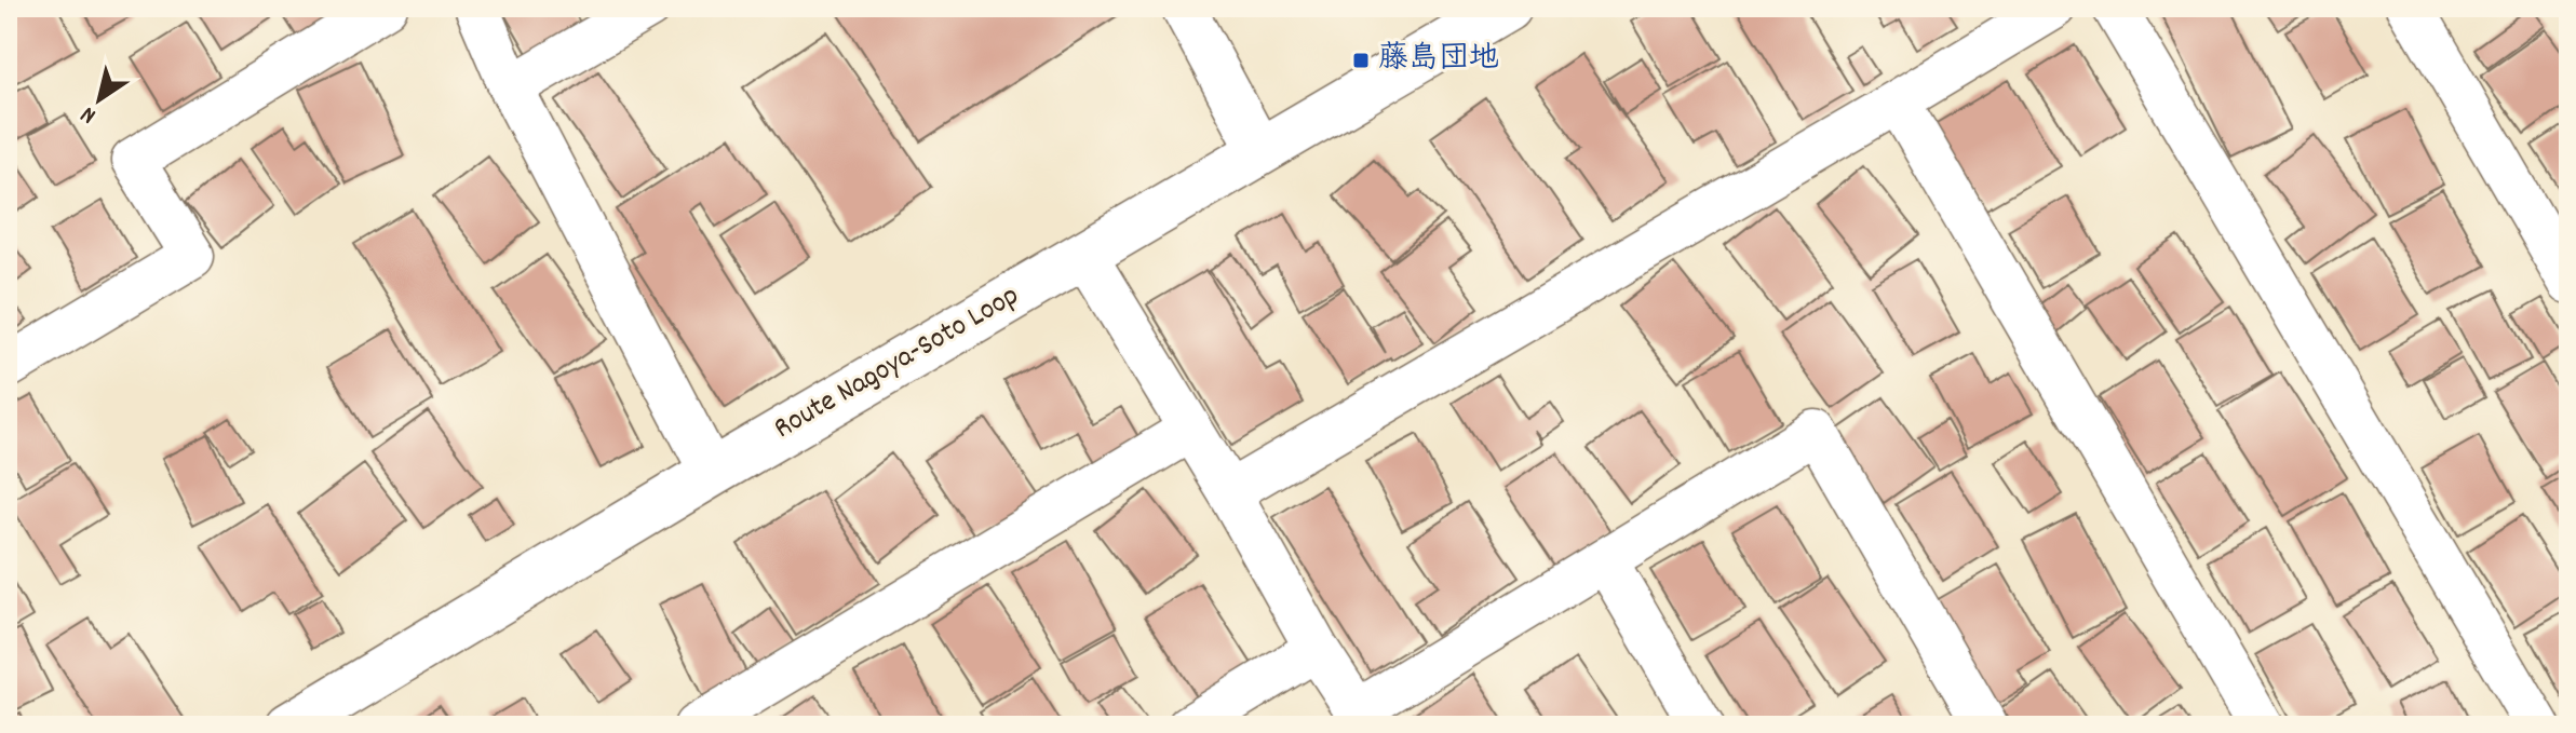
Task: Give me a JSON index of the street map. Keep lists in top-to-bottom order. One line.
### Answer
{"streets":{"main road":["Route Nagoya-Soto Loop"]},"places":{"transit":["藤島団地"]},"north":"bottom left"}
